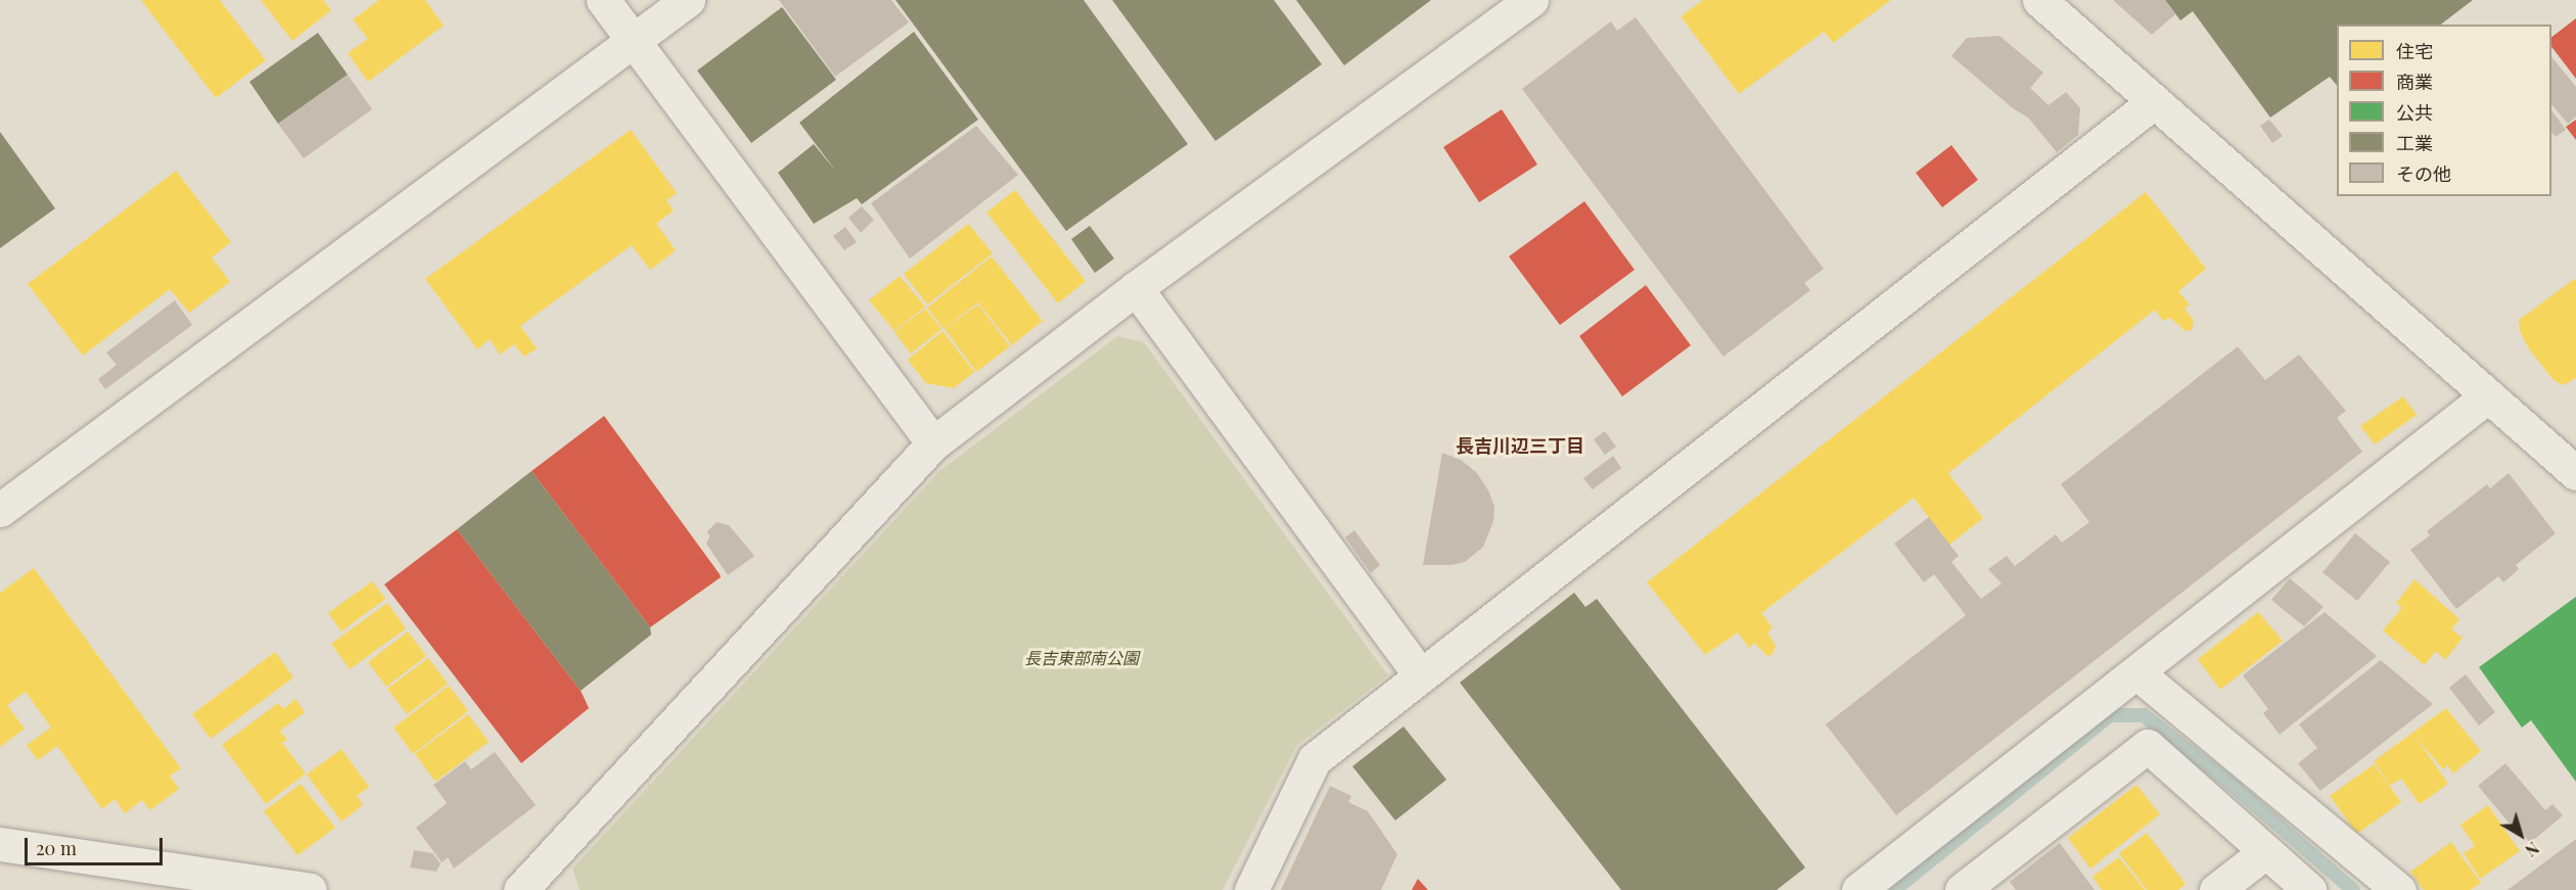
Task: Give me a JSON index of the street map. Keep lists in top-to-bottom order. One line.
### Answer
{"districts":["長吉川辺三丁目"],"parks":["長吉東部南公園"],"legend":["住宅","商業","公共","工業","その他"],"scale_bar":"20 m","north":"bottom right"}
